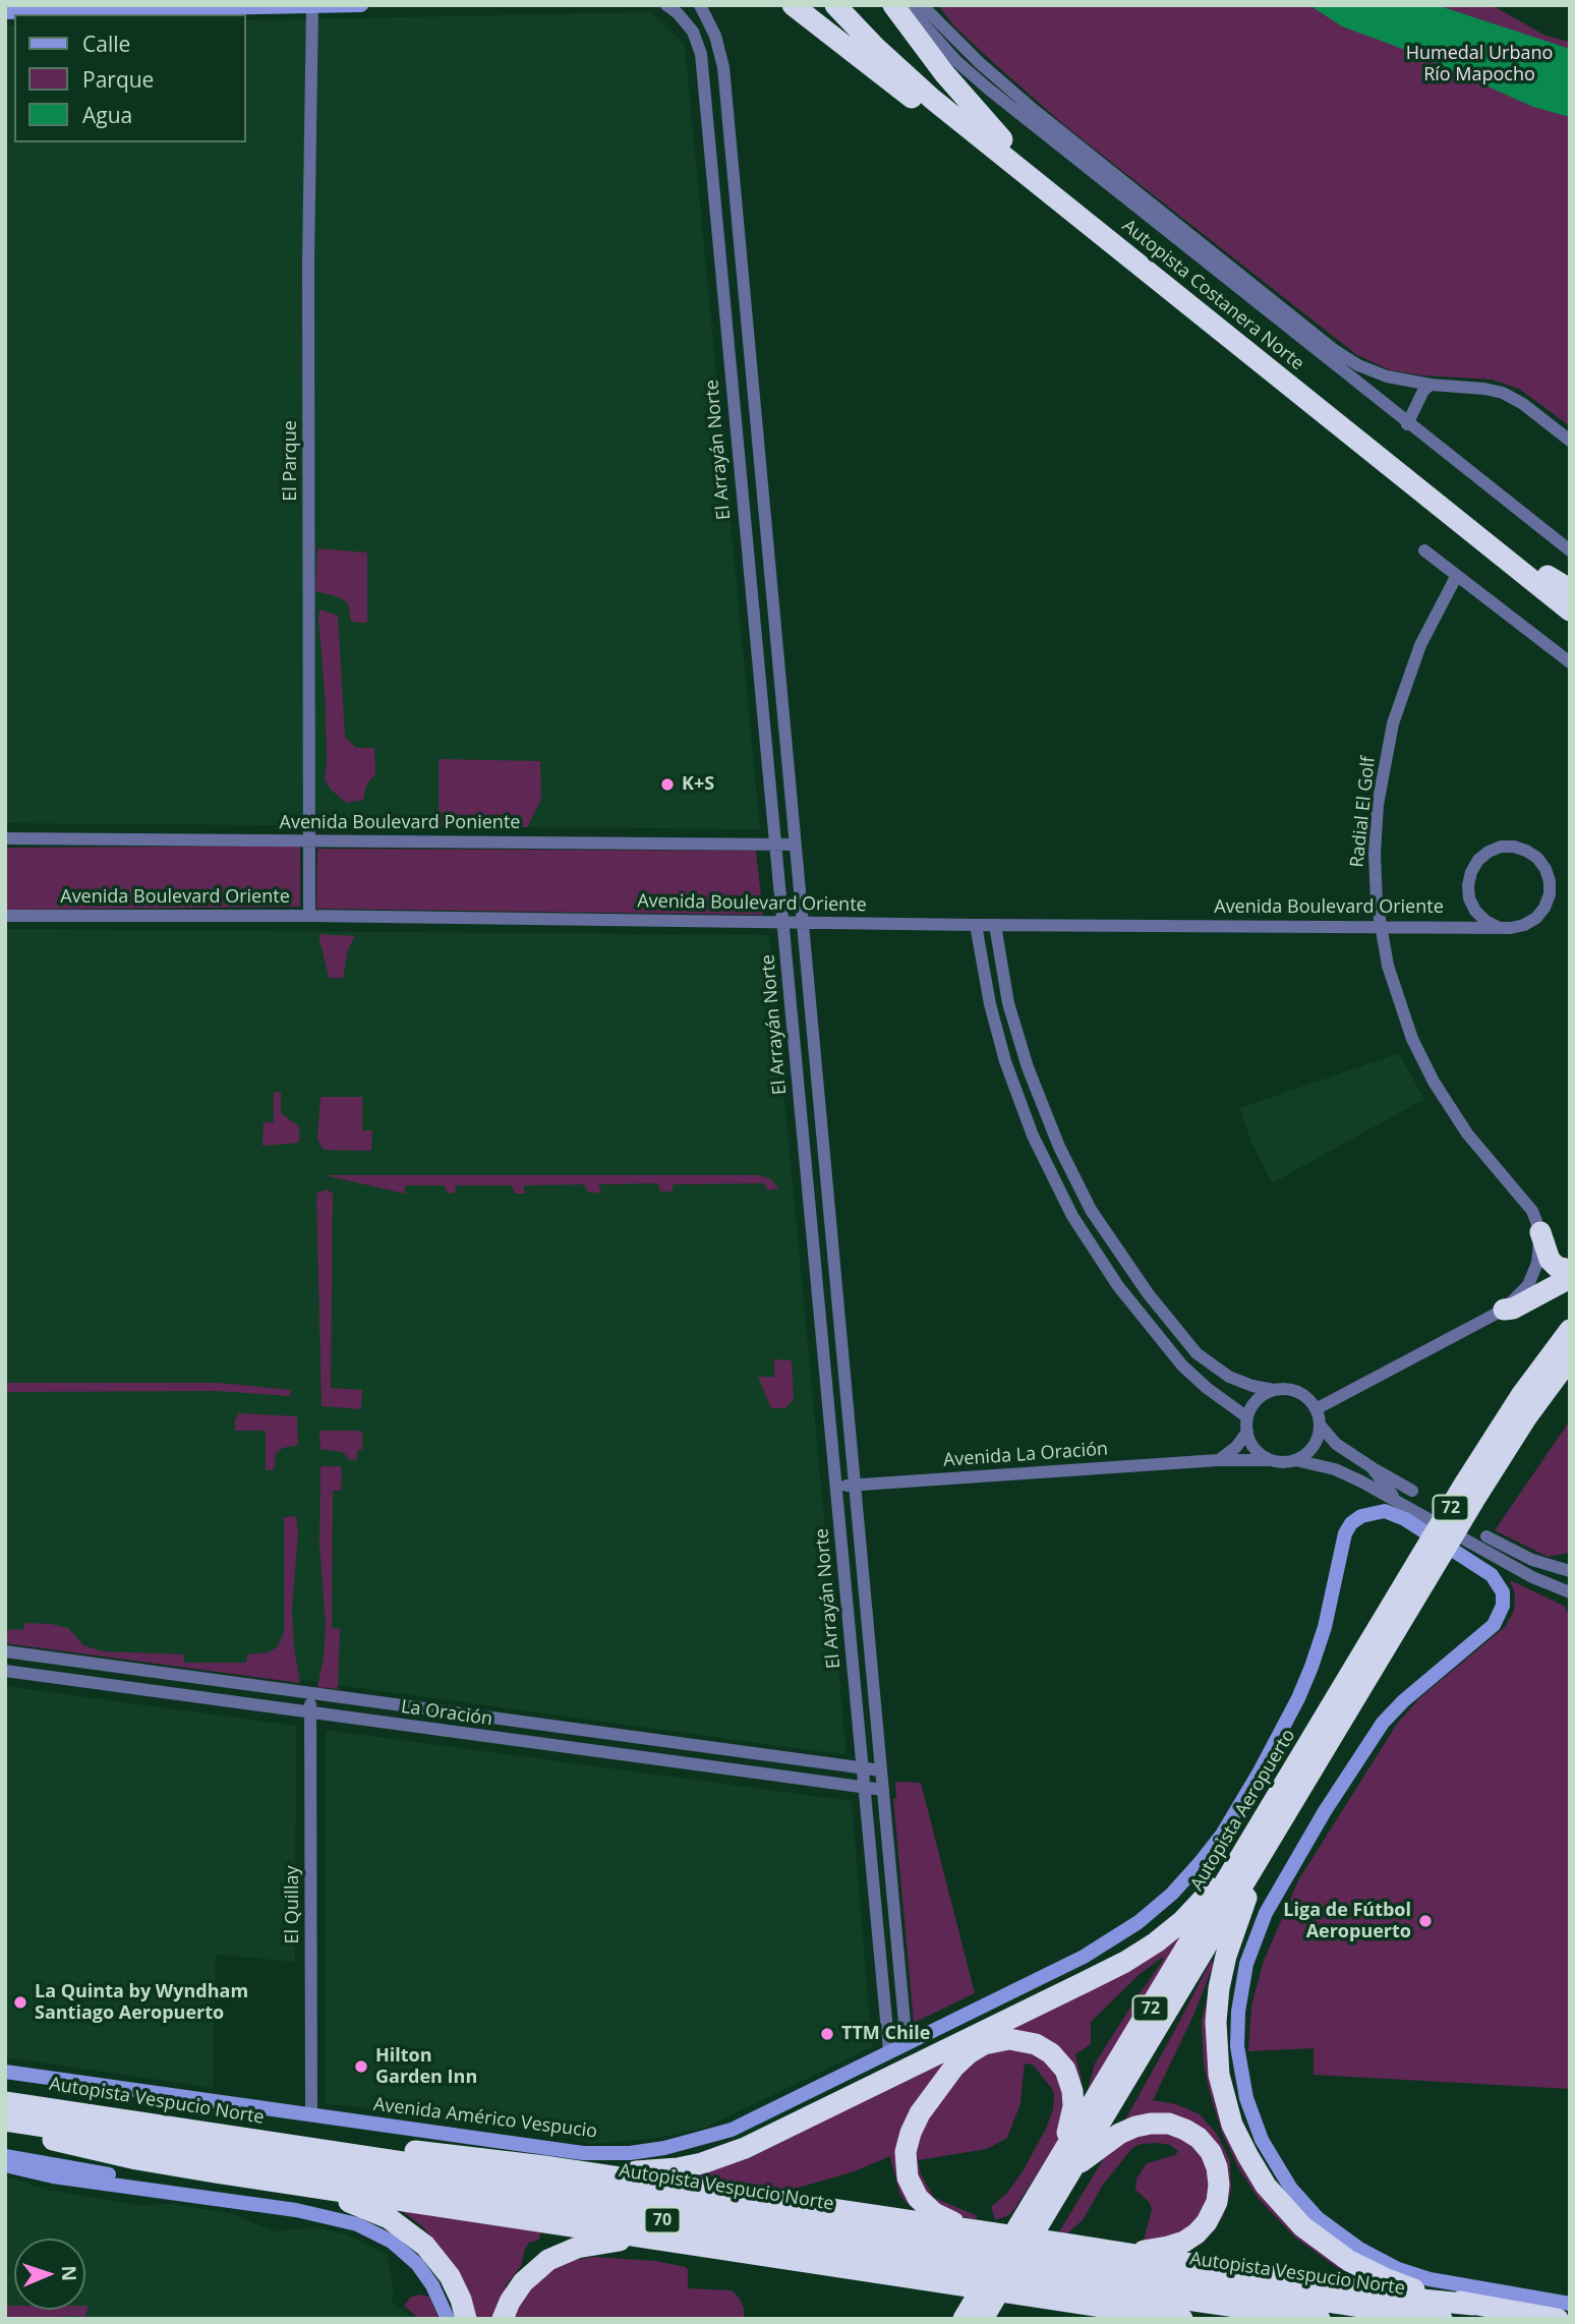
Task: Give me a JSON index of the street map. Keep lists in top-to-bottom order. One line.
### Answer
{"streets":{"highway":["Autopista Costanera Norte","72","Autopista Aeropuerto","Autopista Vespucio Norte","70"],"street":["El Arrayán Norte","El Parque","Radial El Golf","Avenida Boulevard Poniente","Avenida Boulevard Oriente","Avenida La Oración","La Oración","El Quillay","Avenida Américo Vespucio"]},"crossings":[["El Arrayán Norte","Avenida Boulevard Poniente"],["El Arrayán Norte","Avenida Boulevard Oriente"],["El Arrayán Norte","Avenida La Oración"],["El Arrayán Norte","La Oración"],["El Arrayán Norte","Avenida Américo Vespucio"],["El Parque","Avenida Boulevard Poniente"],["El Parque","Avenida Boulevard Oriente"],["Radial El Golf","Avenida Boulevard Oriente"],["La Oración","El Quillay"],["El Quillay","Avenida Américo Vespucio"]],"parks":["Humedal Urbano Río Mapocho"],"places":["K+S","Liga de Fútbol Aeropuerto","La Quinta by Wyndham Santiago Aeropuerto","TTM Chile","Hilton Garden Inn"],"legend":["Calle","Parque","Agua"],"north":"right"}
